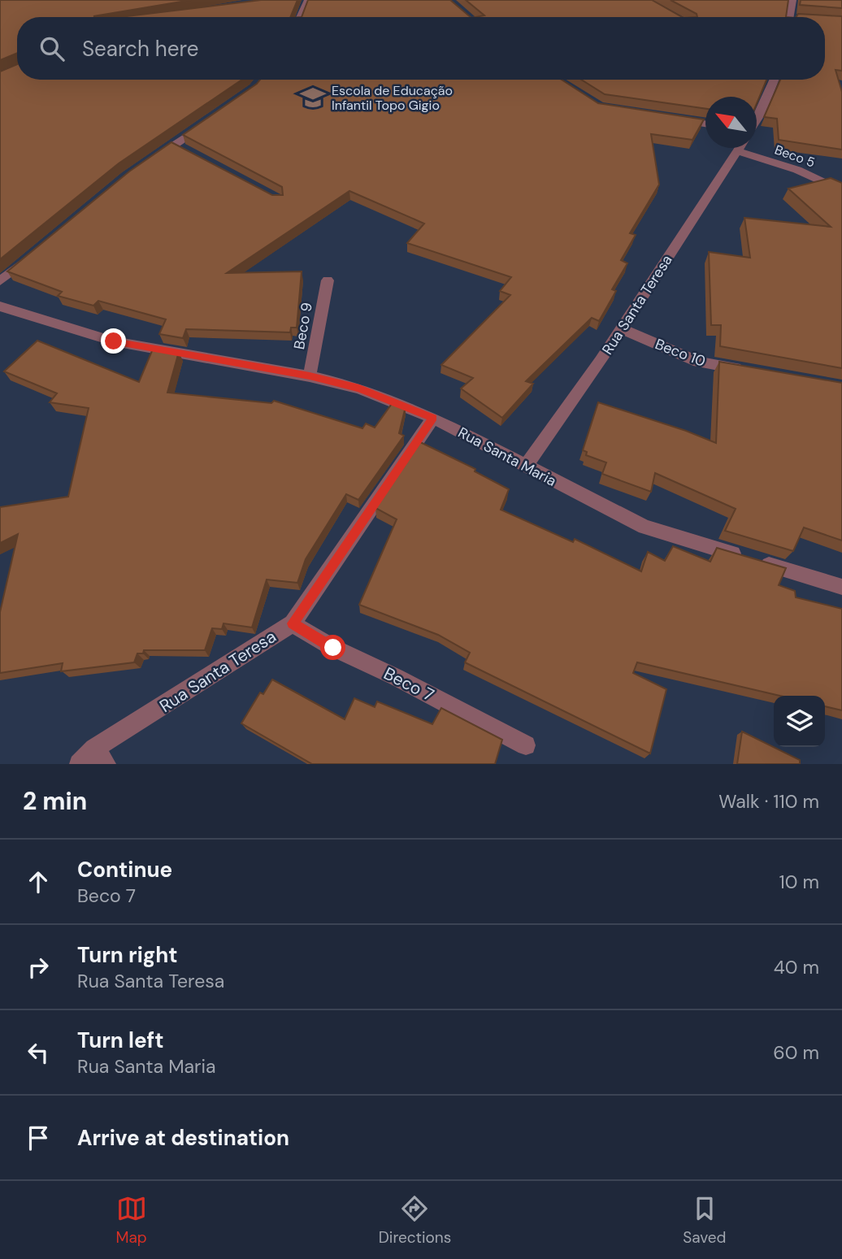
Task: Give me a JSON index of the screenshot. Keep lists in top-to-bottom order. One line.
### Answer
{"streets":{"street":["Beco 5","Rua Santa Teresa","Beco 9","Beco 10","Rua Santa Maria","Beco 7"]},"crossings":[["Beco 5","Rua Santa Teresa"],["Rua Santa Teresa","Beco 10"],["Rua Santa Teresa","Rua Santa Maria"],["Rua Santa Teresa","Beco 7"],["Beco 9","Rua Santa Maria"]],"places":{"school or university":["Escola de Educação Infantil Topo Gigio"]},"north":"top left","page":{"search":"Search here","heading":["2 min","Walk · 110 m"],"list":[["Continue","Beco 7","10 m"],["Turn right","Rua Santa Teresa","40 m"],["Turn left","Rua Santa Maria","60 m"],"Arrive at destination"],"nav":["Map","Directions","Saved"]}}
